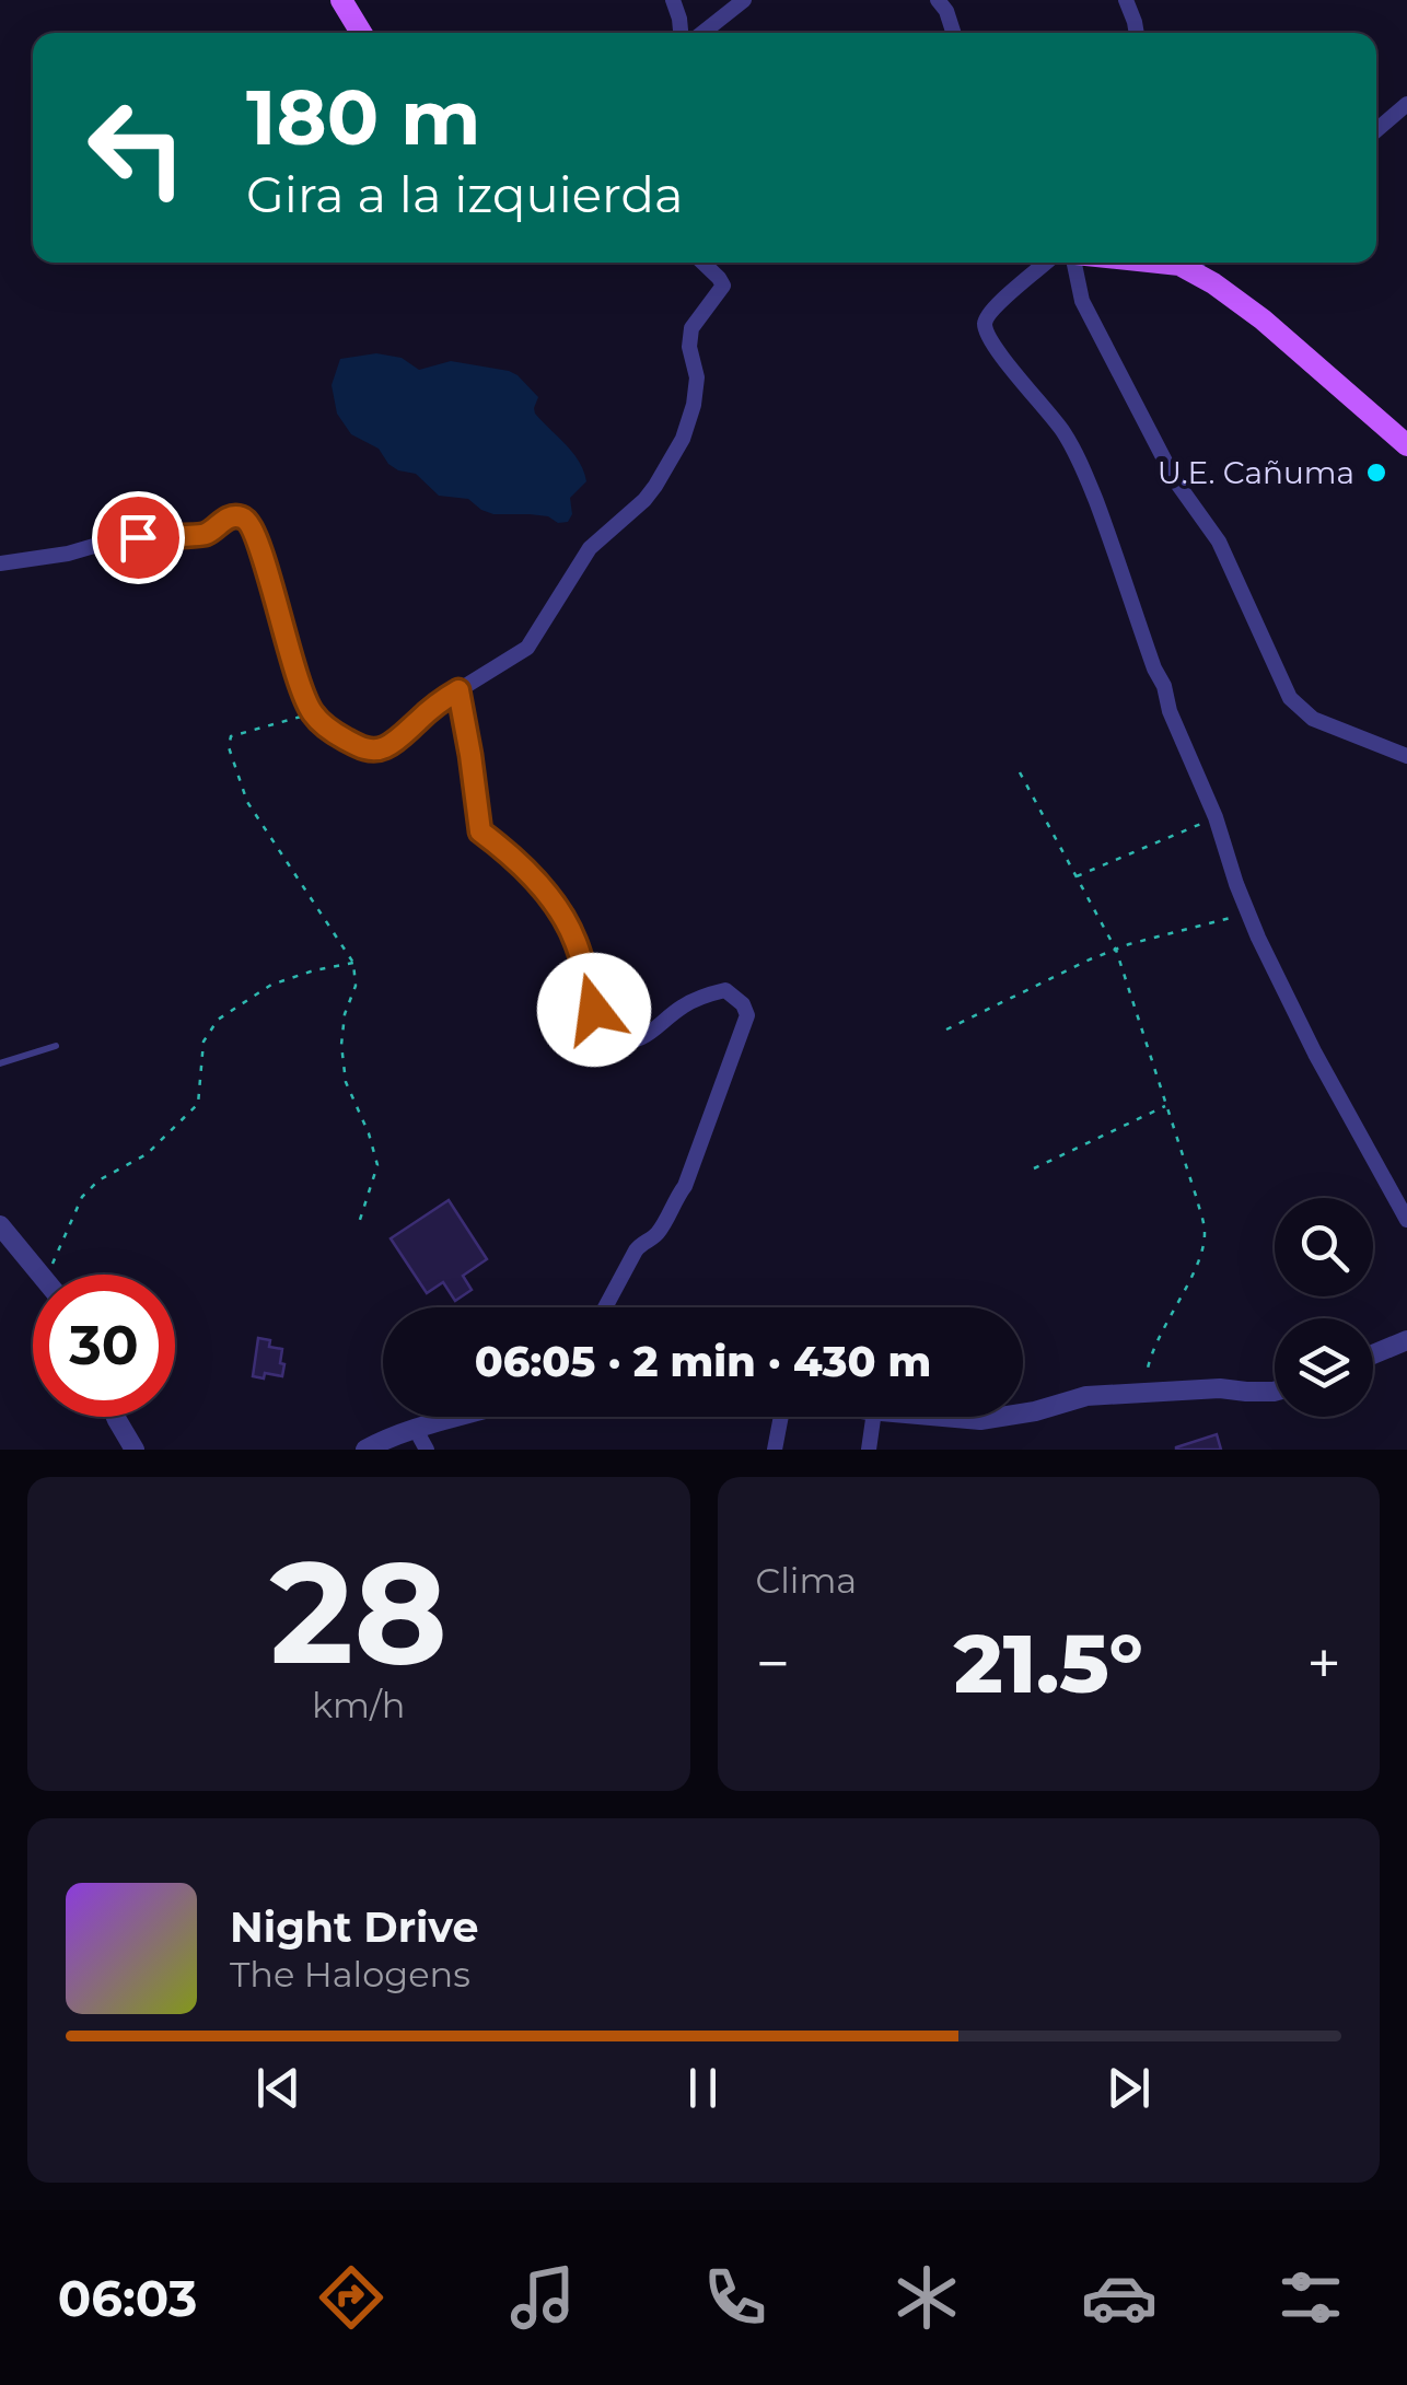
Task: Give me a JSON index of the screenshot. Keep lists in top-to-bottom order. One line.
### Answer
{"places":["U.E. Cañuma"],"page":{"turn":["180 m","Gira a la izquierda"],"limit":"30","trip":"06:05 · 2 min · 430 m","tile":[["28","km/h"],"Clima"],"heat":["−","21.5°","+"],"song":["Night Drive","The Halogens"],"tabs":"06:03"}}
